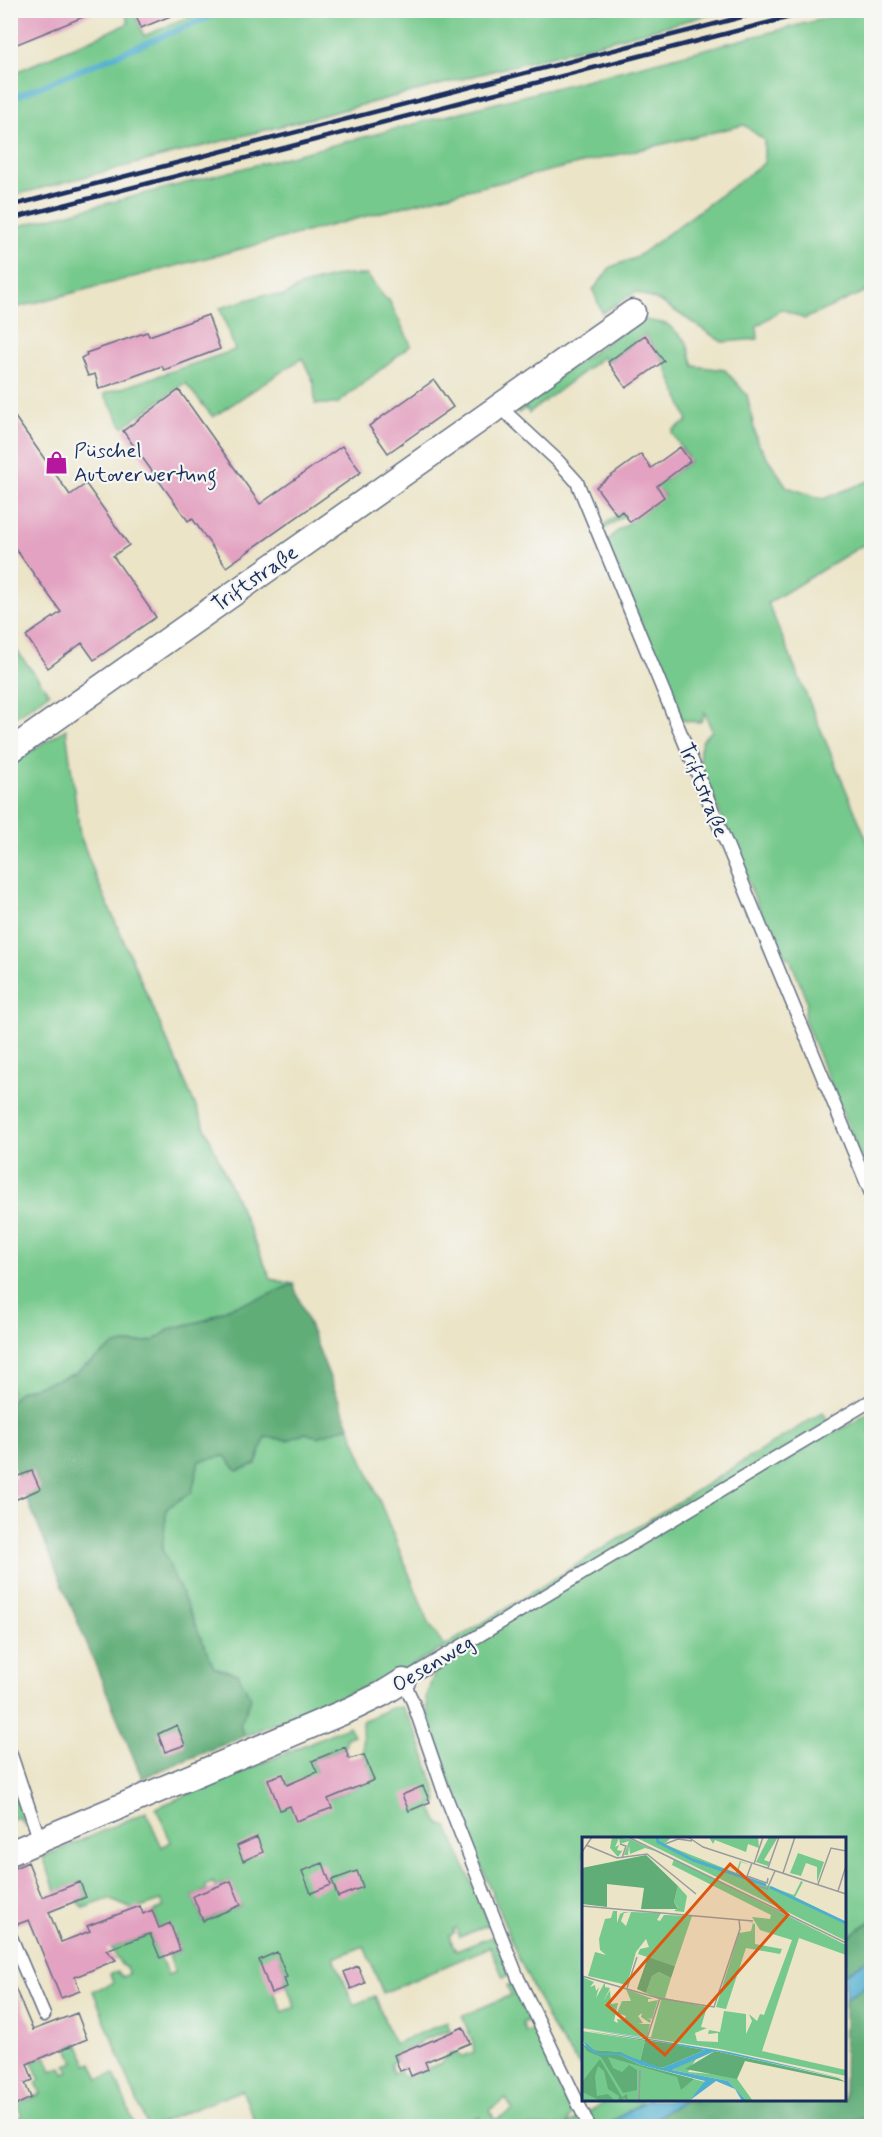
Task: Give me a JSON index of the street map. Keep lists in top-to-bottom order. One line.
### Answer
{"streets":{"street":["Triftstraße","Oesenweg"]},"places":{"shop":["Püschel Autoverwertung"]}}
